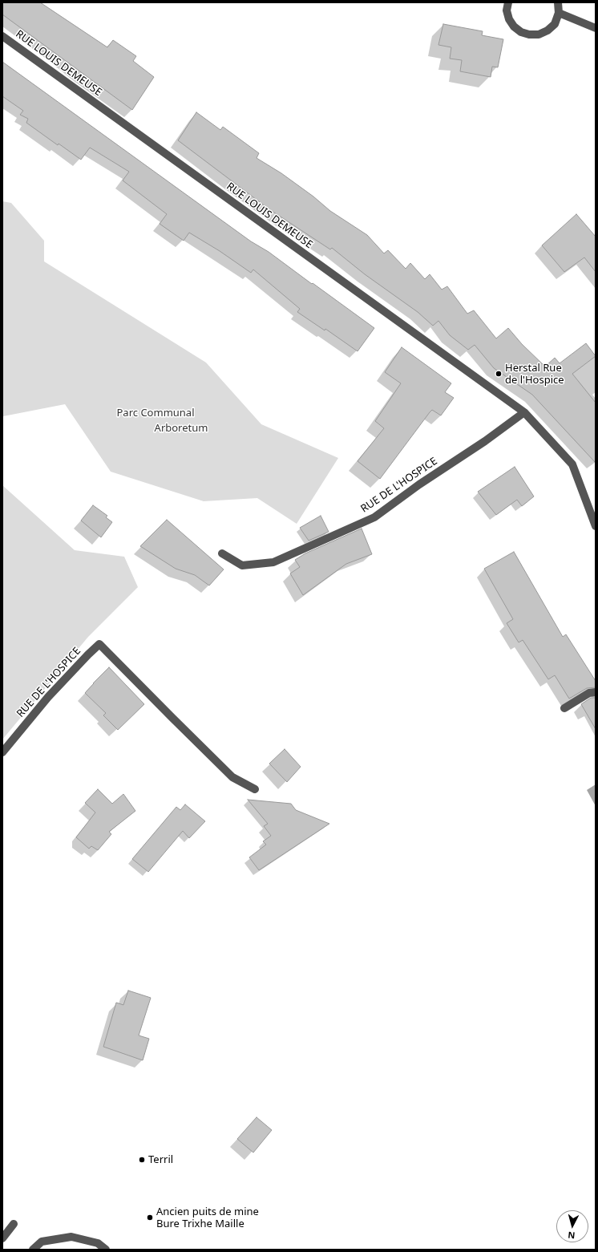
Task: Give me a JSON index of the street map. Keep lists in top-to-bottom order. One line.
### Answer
{"streets":{"street":["RUE LOUIS DEMEUSE","RUE DE L'HOSPICE"]},"crossings":[["RUE LOUIS DEMEUSE","RUE DE L'HOSPICE"]],"parks":["Parc Communal","Arboretum"],"places":["Herstal Rue de l'Hospice","Terril","Ancien puits de mine Bure Trixhe Maille"],"north":"bottom"}
